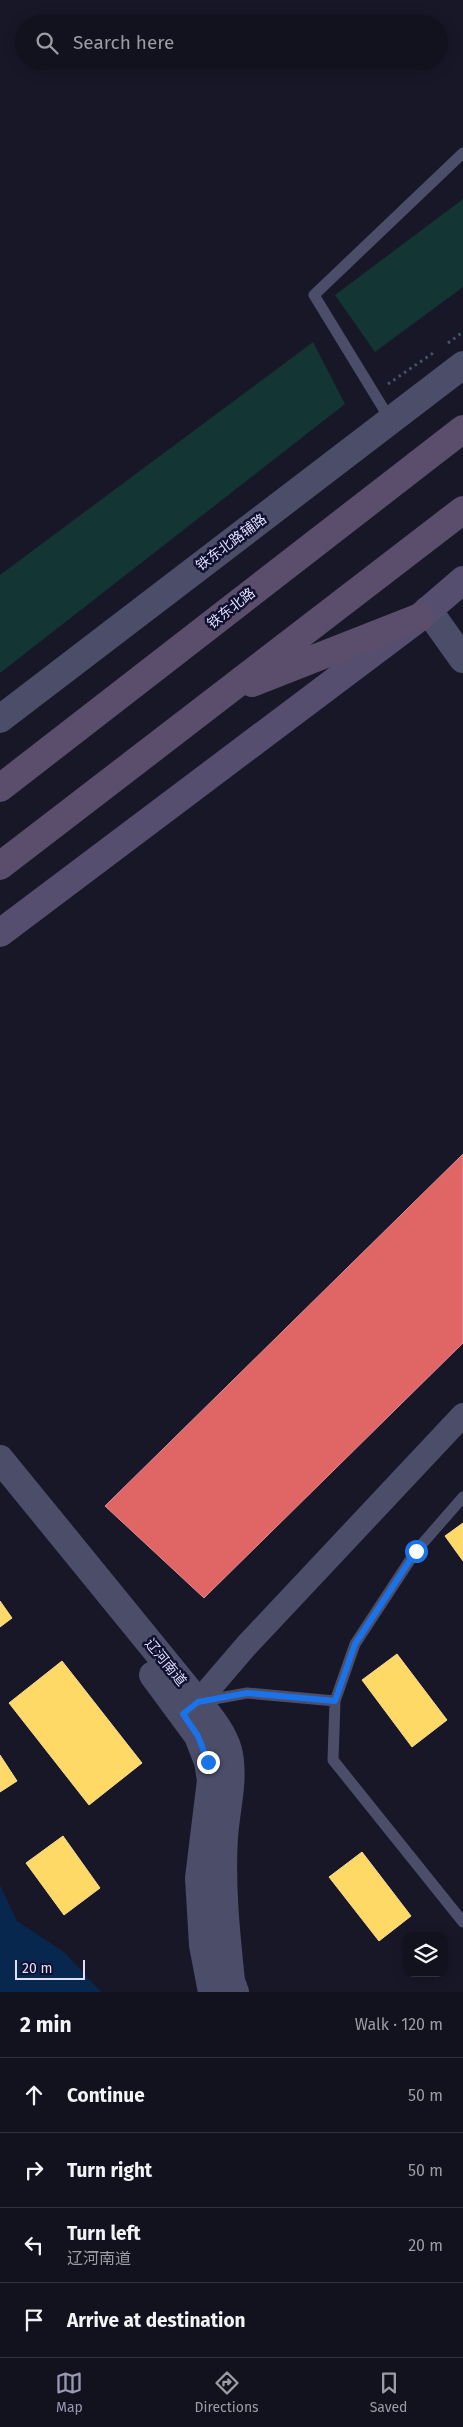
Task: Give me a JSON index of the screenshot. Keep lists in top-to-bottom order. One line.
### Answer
{"streets":{"highway":["铁东北路"],"street":["铁东北路辅路","辽河南道"]},"scale_bar":"20 m","page":{"search":"Search here","scale":"20 m","heading":["2 min","Walk · 120 m"],"list":[["Continue","50 m"],["Turn right","50 m"],["Turn left","辽河南道","20 m"],"Arrive at destination"],"nav":["Map","Directions","Saved"]}}
